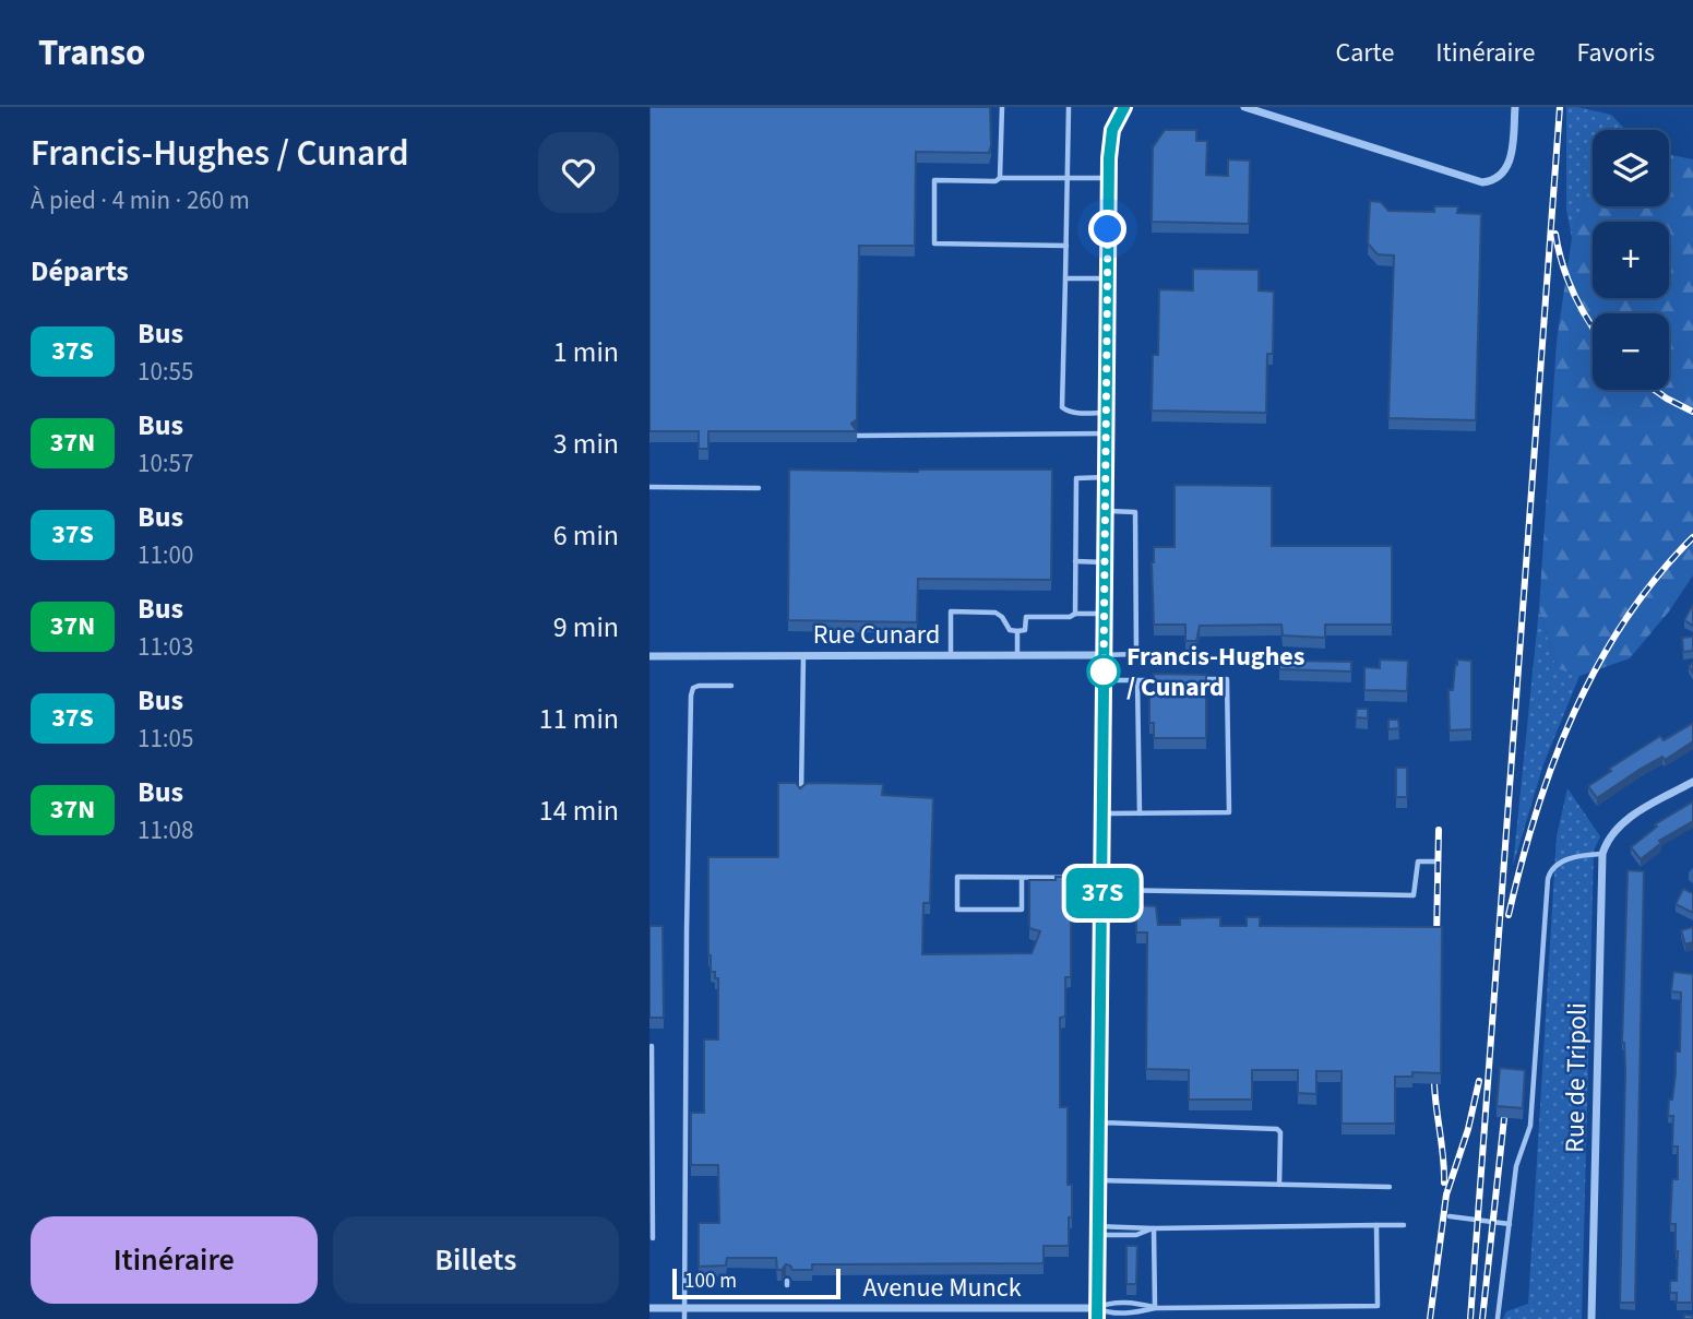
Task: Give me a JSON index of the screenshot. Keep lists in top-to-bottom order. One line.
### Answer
{"streets":{"street":["Rue Cunard","Rue de Tripoli","Avenue Munck"]},"places":["Francis-Hughes / Cunard"],"lines":["bus line 37S"],"scale_bar":"100 m","page":{"header":"Transo","nav":["Carte","Itinéraire","Favoris"],"heading":[["Francis-Hughes / Cunard","À pied · 4 min · 260 m"],"Départs"],"on_map":"37S","map_buttons":["+","−"],"list":[{"mark":"37S","name":"Bus","note":"10:55","value":"1 min"},{"mark":"37N","name":"Bus","note":"10:57","value":"3 min"},{"mark":"37S","name":"Bus","note":"11:00","value":"6 min"},{"mark":"37N","name":"Bus","note":"11:03","value":"9 min"},{"mark":"37S","name":"Bus","note":"11:05","value":"11 min"},{"mark":"37N","name":"Bus","note":"11:08","value":"14 min"}],"buttons":["Itinéraire","Billets"],"scale":"100 m"}}
